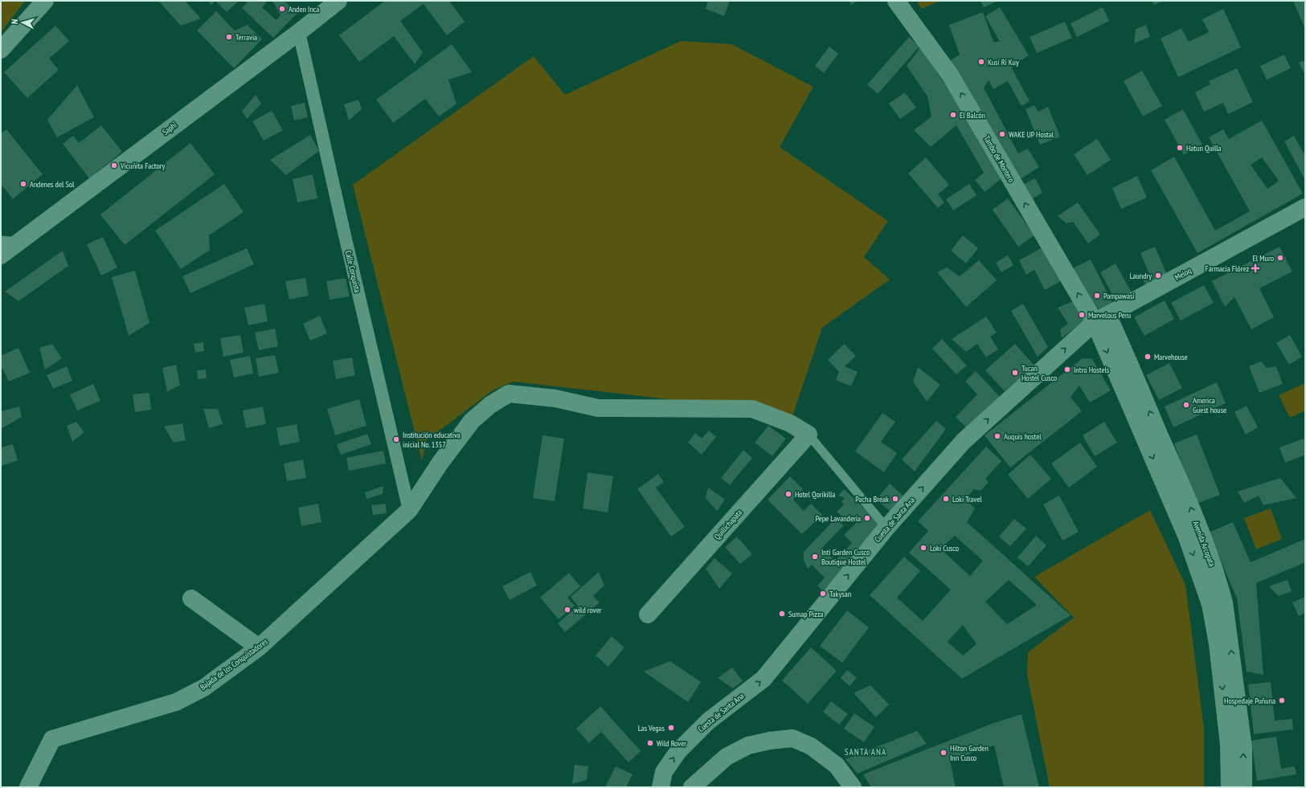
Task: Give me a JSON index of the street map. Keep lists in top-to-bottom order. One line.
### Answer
{"streets":{"street":["Saphi","Tambo de Montero","Calle Conquista","Meloq","Cuesta de Santa Ana","Quillichapata","Avenida Arcopata","Bajada de los Conquistadores"]},"crossings":[["Saphi","Calle Conquista"],["Tambo de Montero","Meloq"],["Tambo de Montero","Cuesta de Santa Ana"],["Tambo de Montero","Avenida Arcopata"],["Calle Conquista","Bajada de los Conquistadores"],["Meloq","Cuesta de Santa Ana"],["Meloq","Avenida Arcopata"],["Cuesta de Santa Ana","Avenida Arcopata"],["Quillichapata","Bajada de los Conquistadores"]],"one_way":["Tambo de Montero","Cuesta de Santa Ana"],"districts":["SANTA ANA"],"places":{"other":["Anden Inca","Terravia","Kusi Ri Kuy","El Balcón","WAKE UP Hostal","Hatun Quilla","Vicuñita Factory","Andenes del Sol","El Muro","Laundry","Pampawasi","Marvelous Peru","Marvehouse","Intro Hostels","Tucan Hostel Cusco","America Guest house","Auquis hostel","Institución educativa inicial No. 1357","Hotel Qorikilla","Pacha Break","Loki Travel","Pepe Lavandería","Loki Cusco","Inti Garden Cusco Boutique Hostel","Takysan","wild rover","Sumap Pizza","Hospedaje Puñuna","Las Vegas","Wild Rover","Hilton Garden Inn Cusco"],"health":["Farmacia Flórez"]},"north":"left"}
